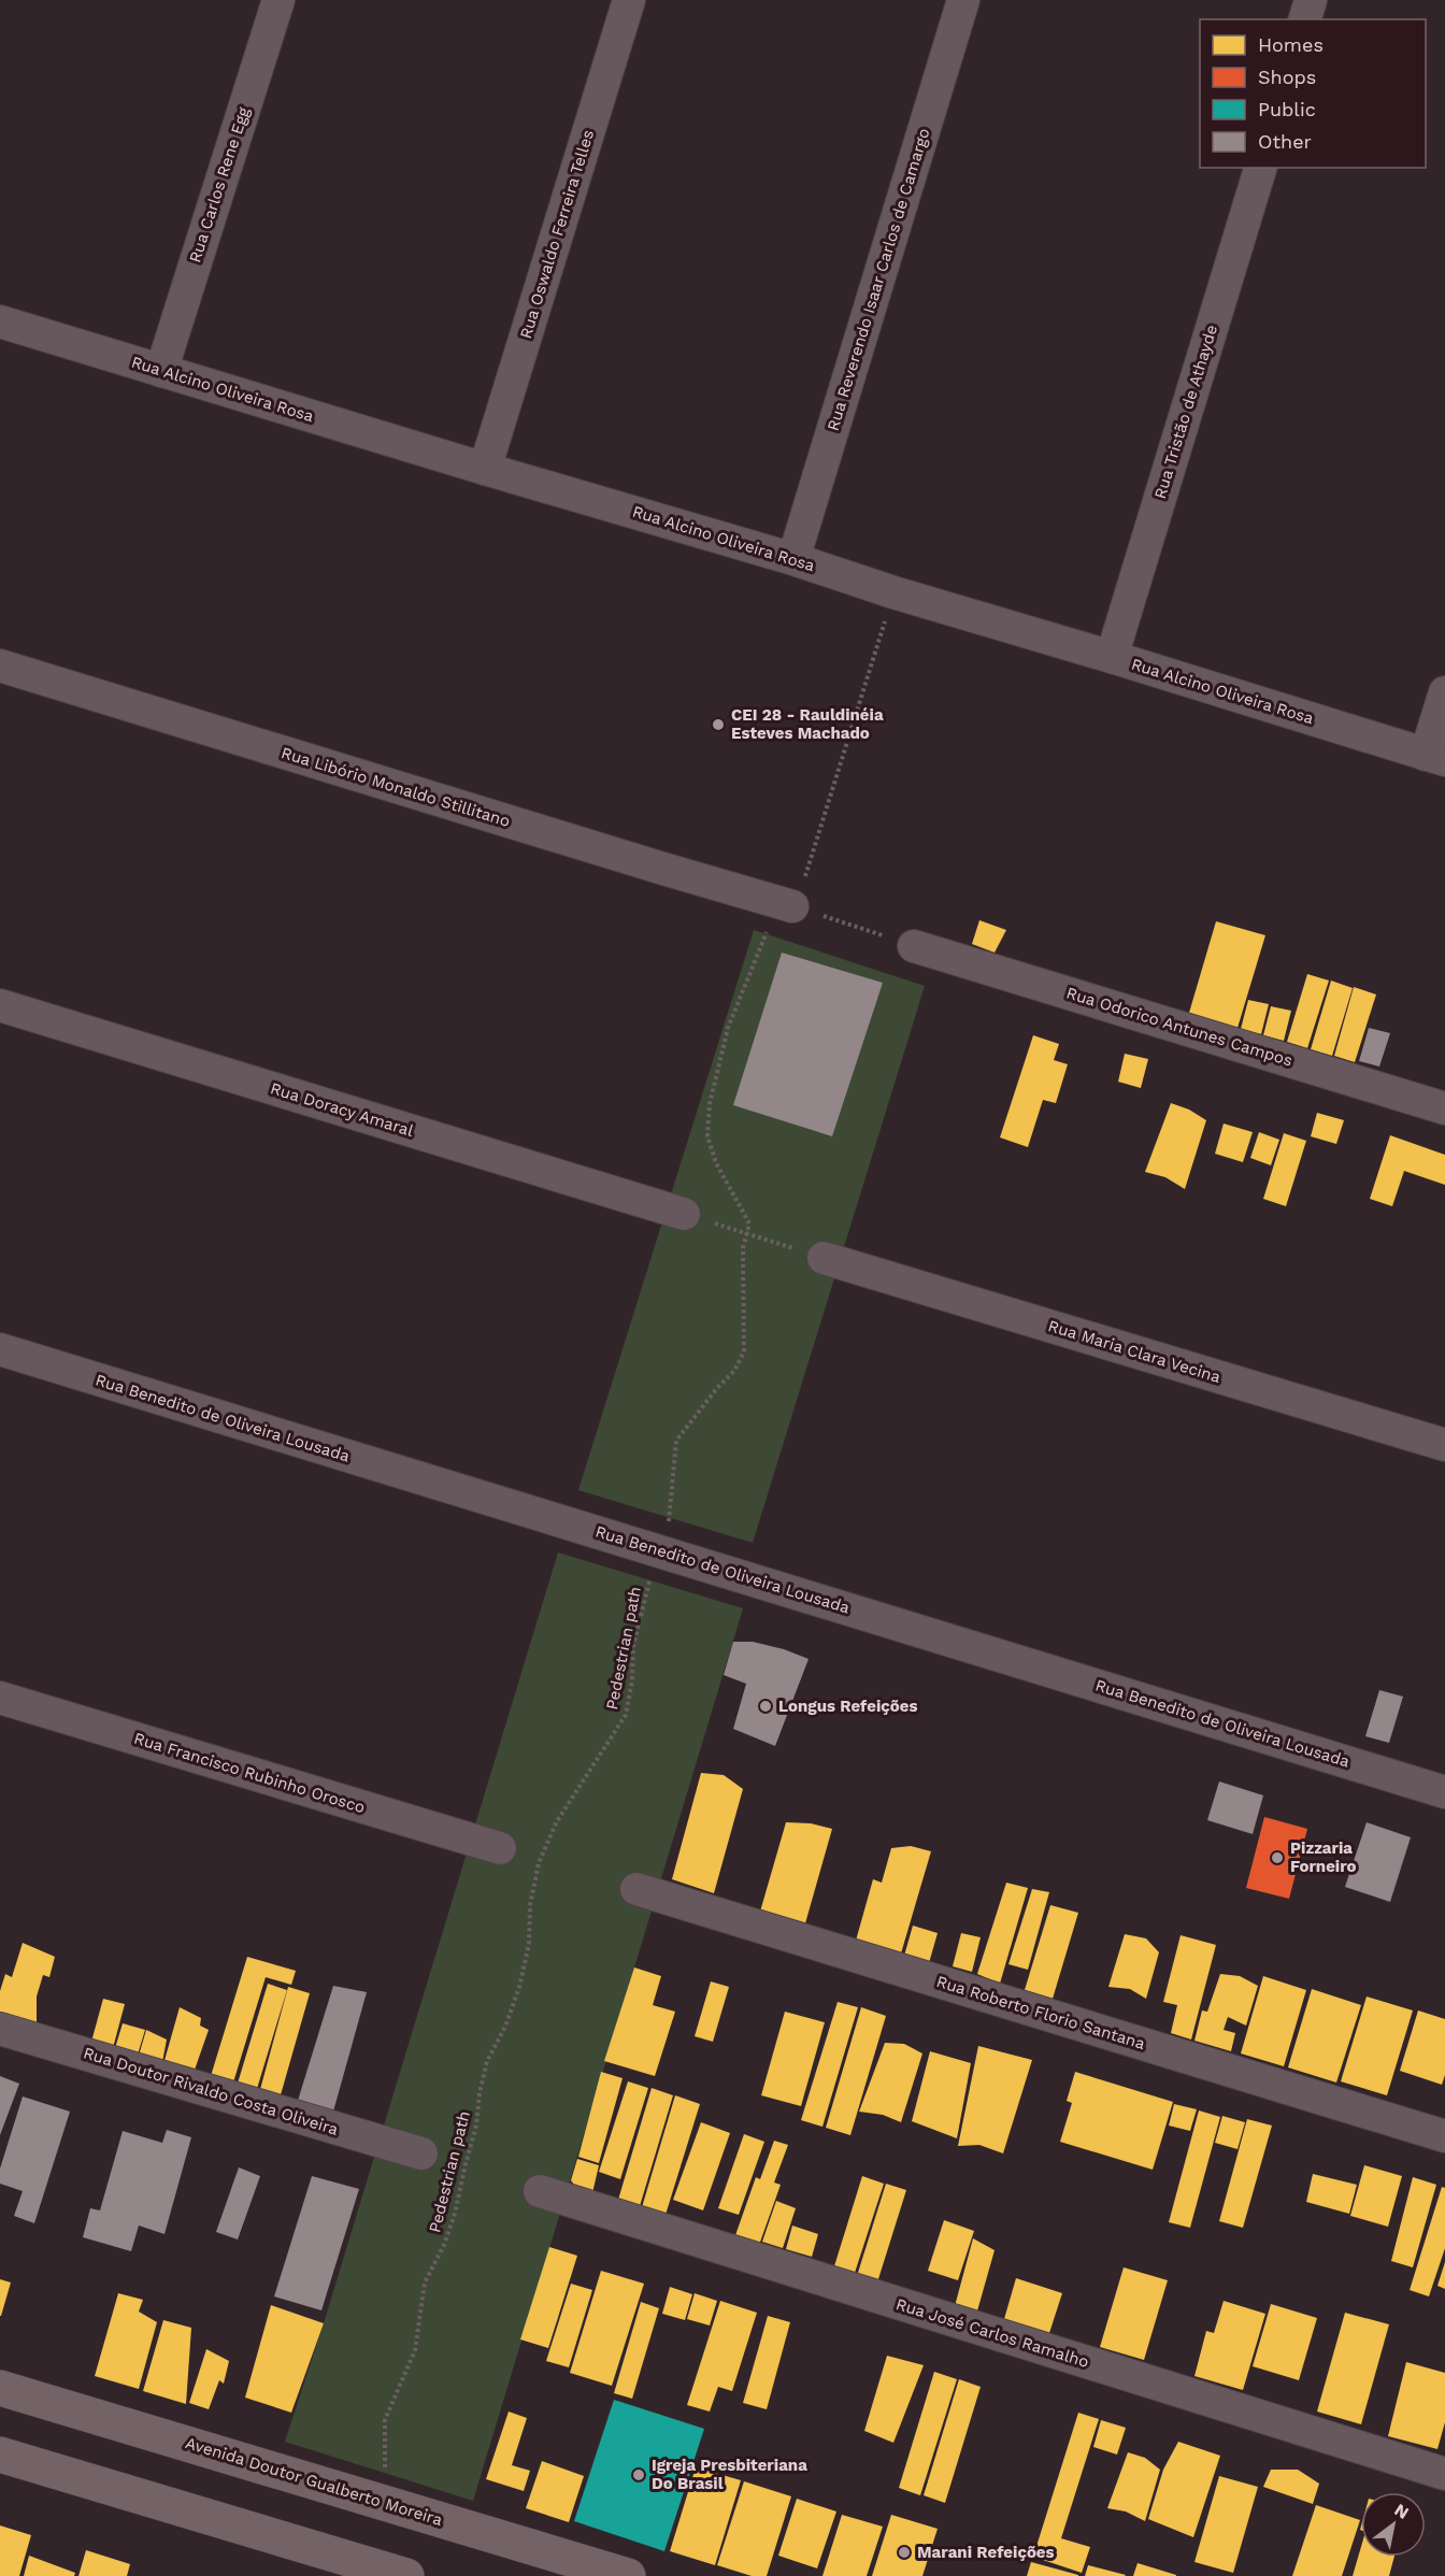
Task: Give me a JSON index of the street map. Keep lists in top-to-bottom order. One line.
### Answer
{"streets":{"main road":["Avenida Doutor Gualberto Moreira"],"street":["Rua Carlos Rene Egg","Rua Oswaldo Ferreira Telles","Rua Reverendo Isaar Carlos de Camargo","Rua Alcino Oliveira Rosa","Rua Tristão de Athayde","Rua Libório Monaldo Stillitano","Rua Odorico Antunes Campos","Rua Doracy Amaral","Rua Maria Clara Vecina","Rua Benedito de Oliveira Lousada","Rua Francisco Rubinho Orosco","Rua Roberto Florio Santana","Rua Doutor Rivaldo Costa Oliveira","Rua José Carlos Ramalho"],"path":["Pedestrian path"]},"crossings":[["Rua Carlos Rene Egg","Rua Alcino Oliveira Rosa"],["Rua Oswaldo Ferreira Telles","Rua Alcino Oliveira Rosa"],["Rua Reverendo Isaar Carlos de Camargo","Rua Alcino Oliveira Rosa"],["Rua Alcino Oliveira Rosa","Rua Tristão de Athayde"],["Rua Libório Monaldo Stillitano","Pedestrian path"],["Rua Benedito de Oliveira Lousada","Pedestrian path"],["Pedestrian path","Avenida Doutor Gualberto Moreira"]],"places":["CEI 28 - Rauldinéia Esteves Machado","Longus Refeições","Pizzaria Forneiro","Igreja Presbiteriana Do Brasil","Marani Refeições"],"legend":["Homes","Shops","Public","Other"],"north":"top right"}
